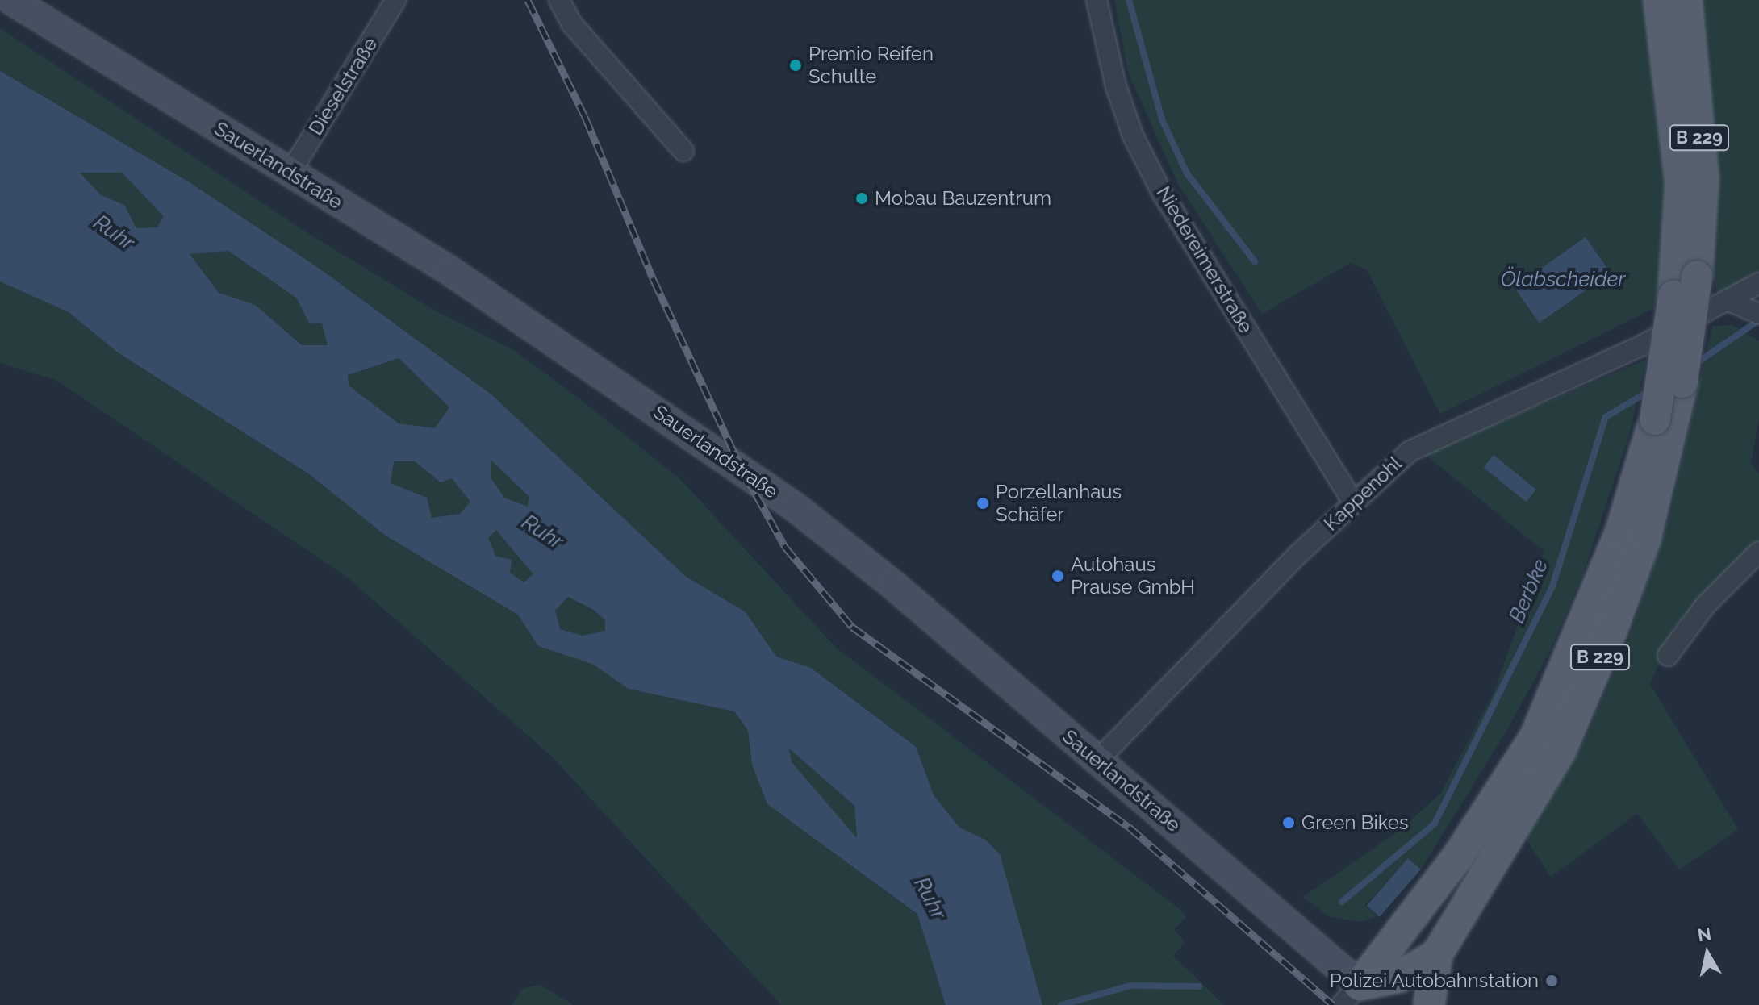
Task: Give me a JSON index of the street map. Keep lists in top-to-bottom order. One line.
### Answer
{"streets":{"main road":["B 229"],"street":["Dieselstraße","Sauerlandstraße","Niedereimerstraße","Kappenohl"]},"crossings":[["Dieselstraße","Sauerlandstraße"],["B 229","Sauerlandstraße"],["Sauerlandstraße","Kappenohl"],["Niedereimerstraße","Kappenohl"]],"water":["Ruhr","Ölabscheider","Berbke"],"places":["Premio Reifen Schulte","Mobau Bauzentrum","Porzellanhaus Schäfer","Autohaus Prause GmbH","Green Bikes","Polizei Autobahnstation"],"north":"top"}
